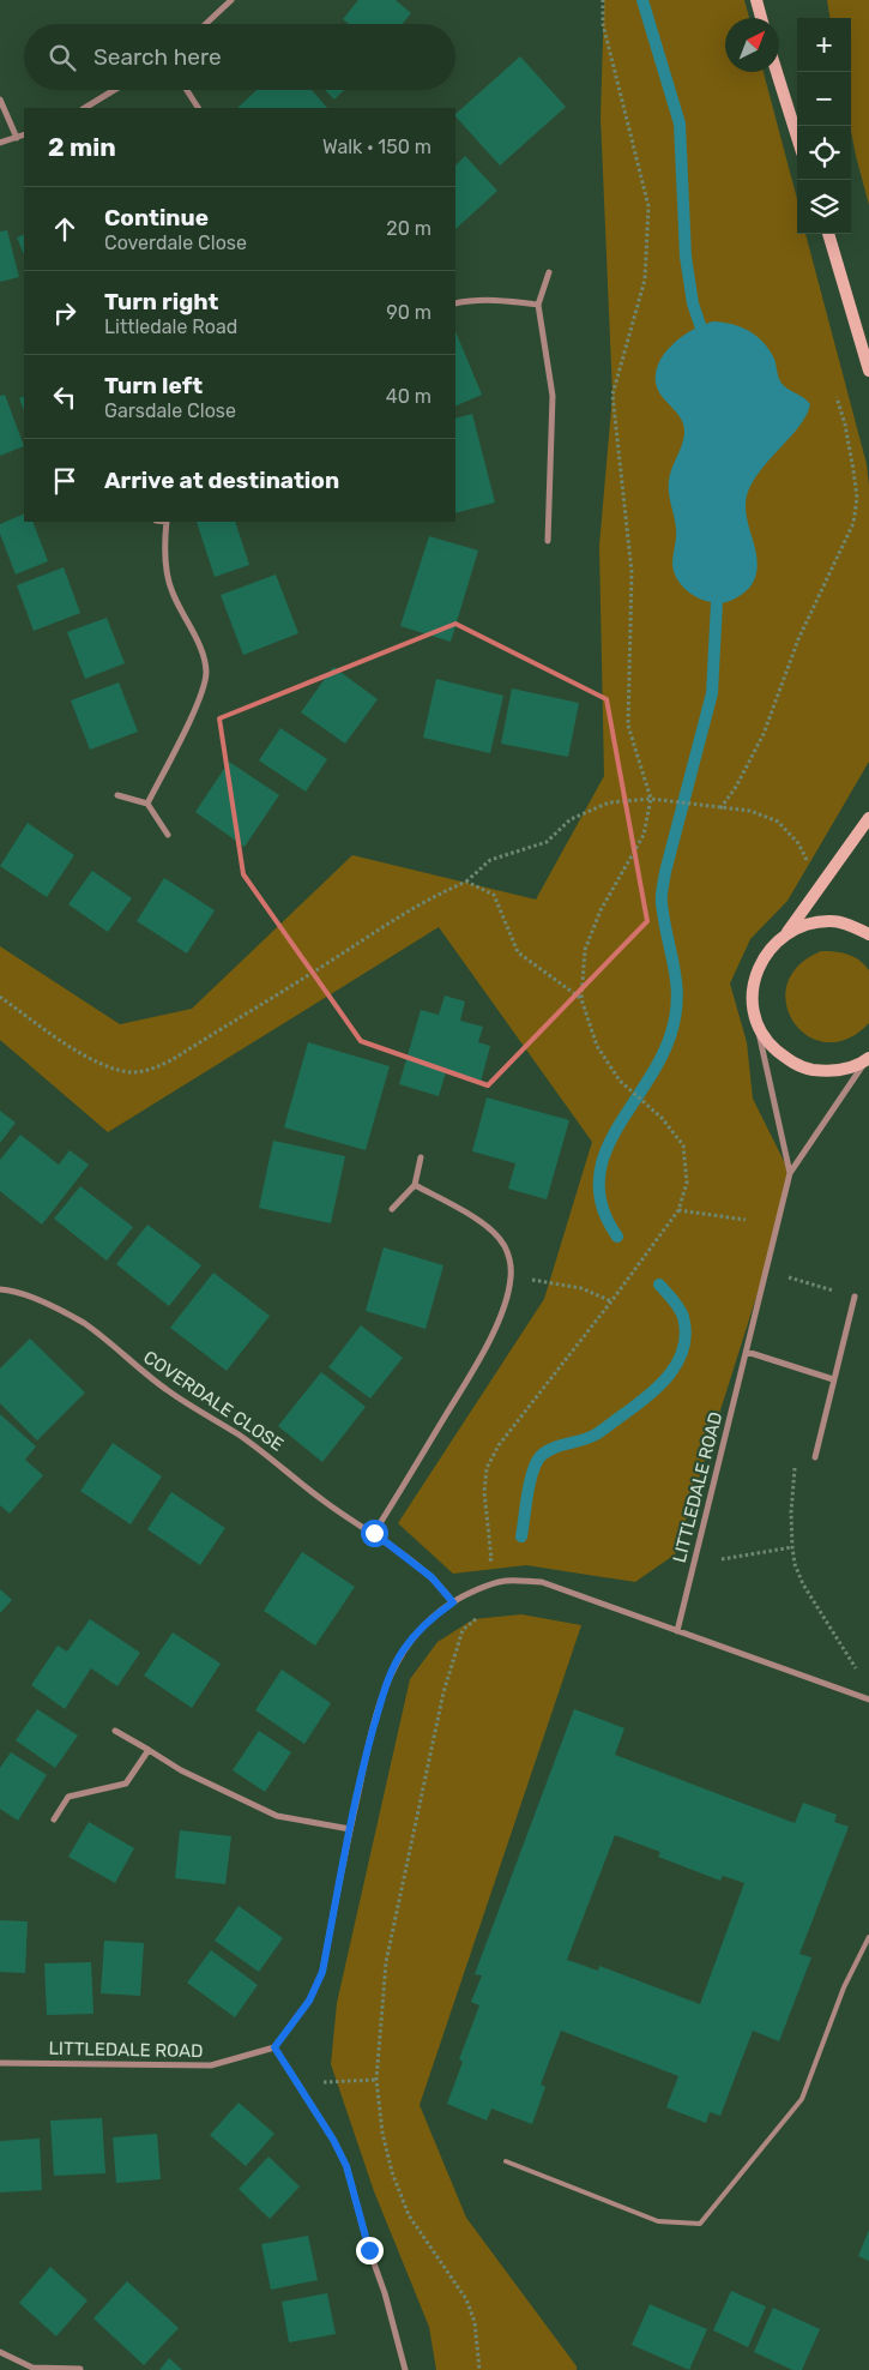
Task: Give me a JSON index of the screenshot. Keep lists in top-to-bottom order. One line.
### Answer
{"streets":{"street":["COVERDALE CLOSE","LITTLEDALE ROAD"]},"north":"top right","page":{"map_buttons":["+","−"],"search":"Search here","heading":["2 min","Walk · 150 m"],"list":[["Continue","Coverdale Close","20 m"],["Turn right","Littledale Road","90 m"],["Turn left","Garsdale Close","40 m"],"Arrive at destination"]}}
